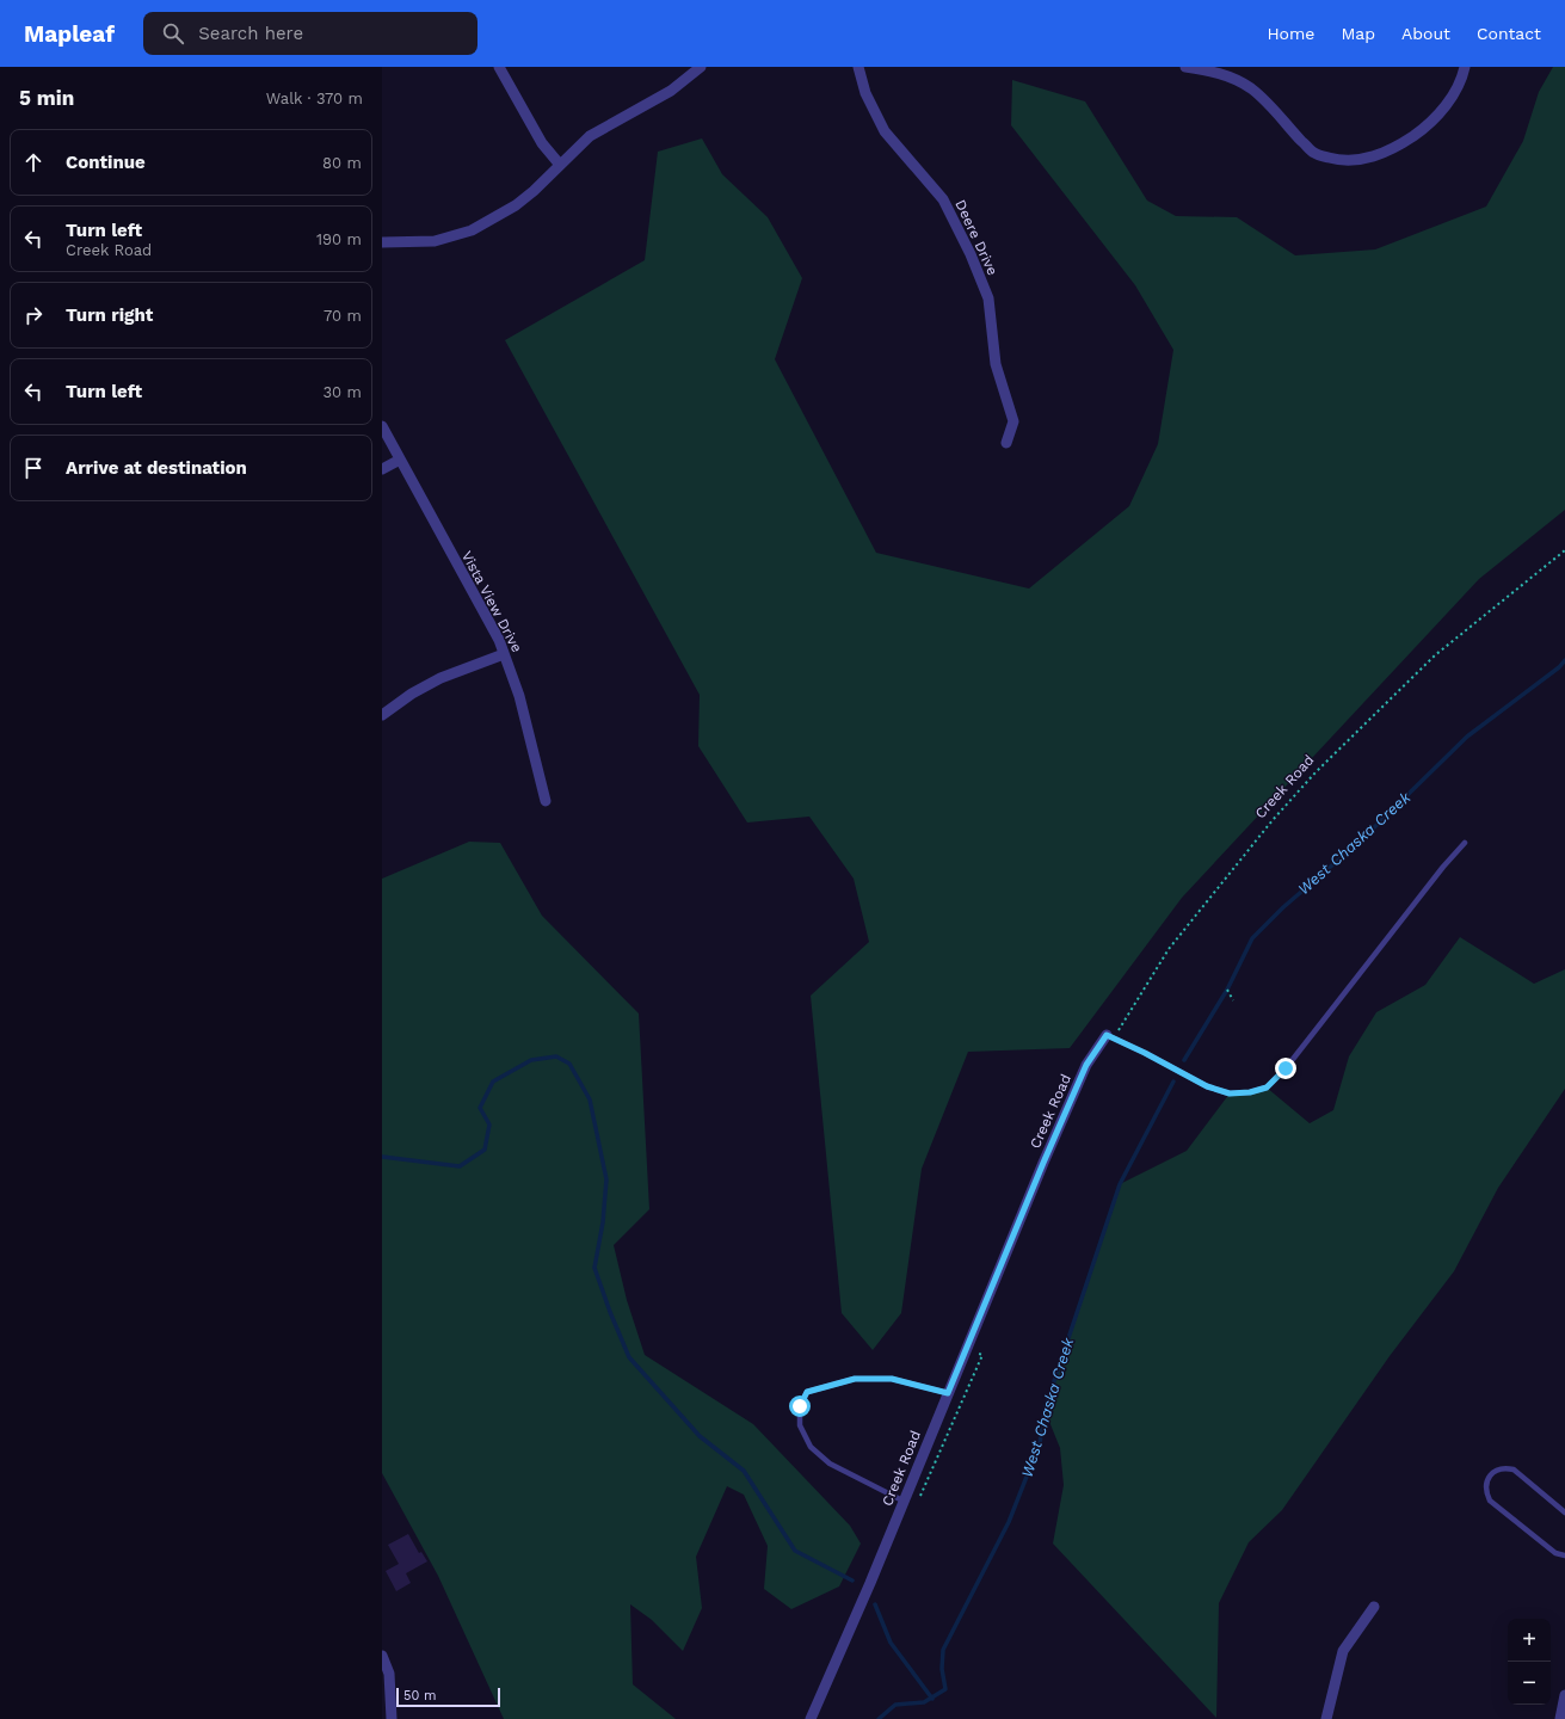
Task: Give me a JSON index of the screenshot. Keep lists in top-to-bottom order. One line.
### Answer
{"streets":{"street":["Deere Drive","Vista View Drive","Creek Road"]},"water":["West Chaska Creek"],"scale_bar":"50 m","page":{"header":"Mapleaf","search":"Search here","nav":["Home","Map","About","Contact"],"heading":["5 min","Walk · 370 m"],"list":[["Continue","80 m"],["Turn left","Creek Road","190 m"],["Turn right","70 m"],["Turn left","30 m"],"Arrive at destination"],"map_buttons":["+","−"],"scale":"50 m"}}
